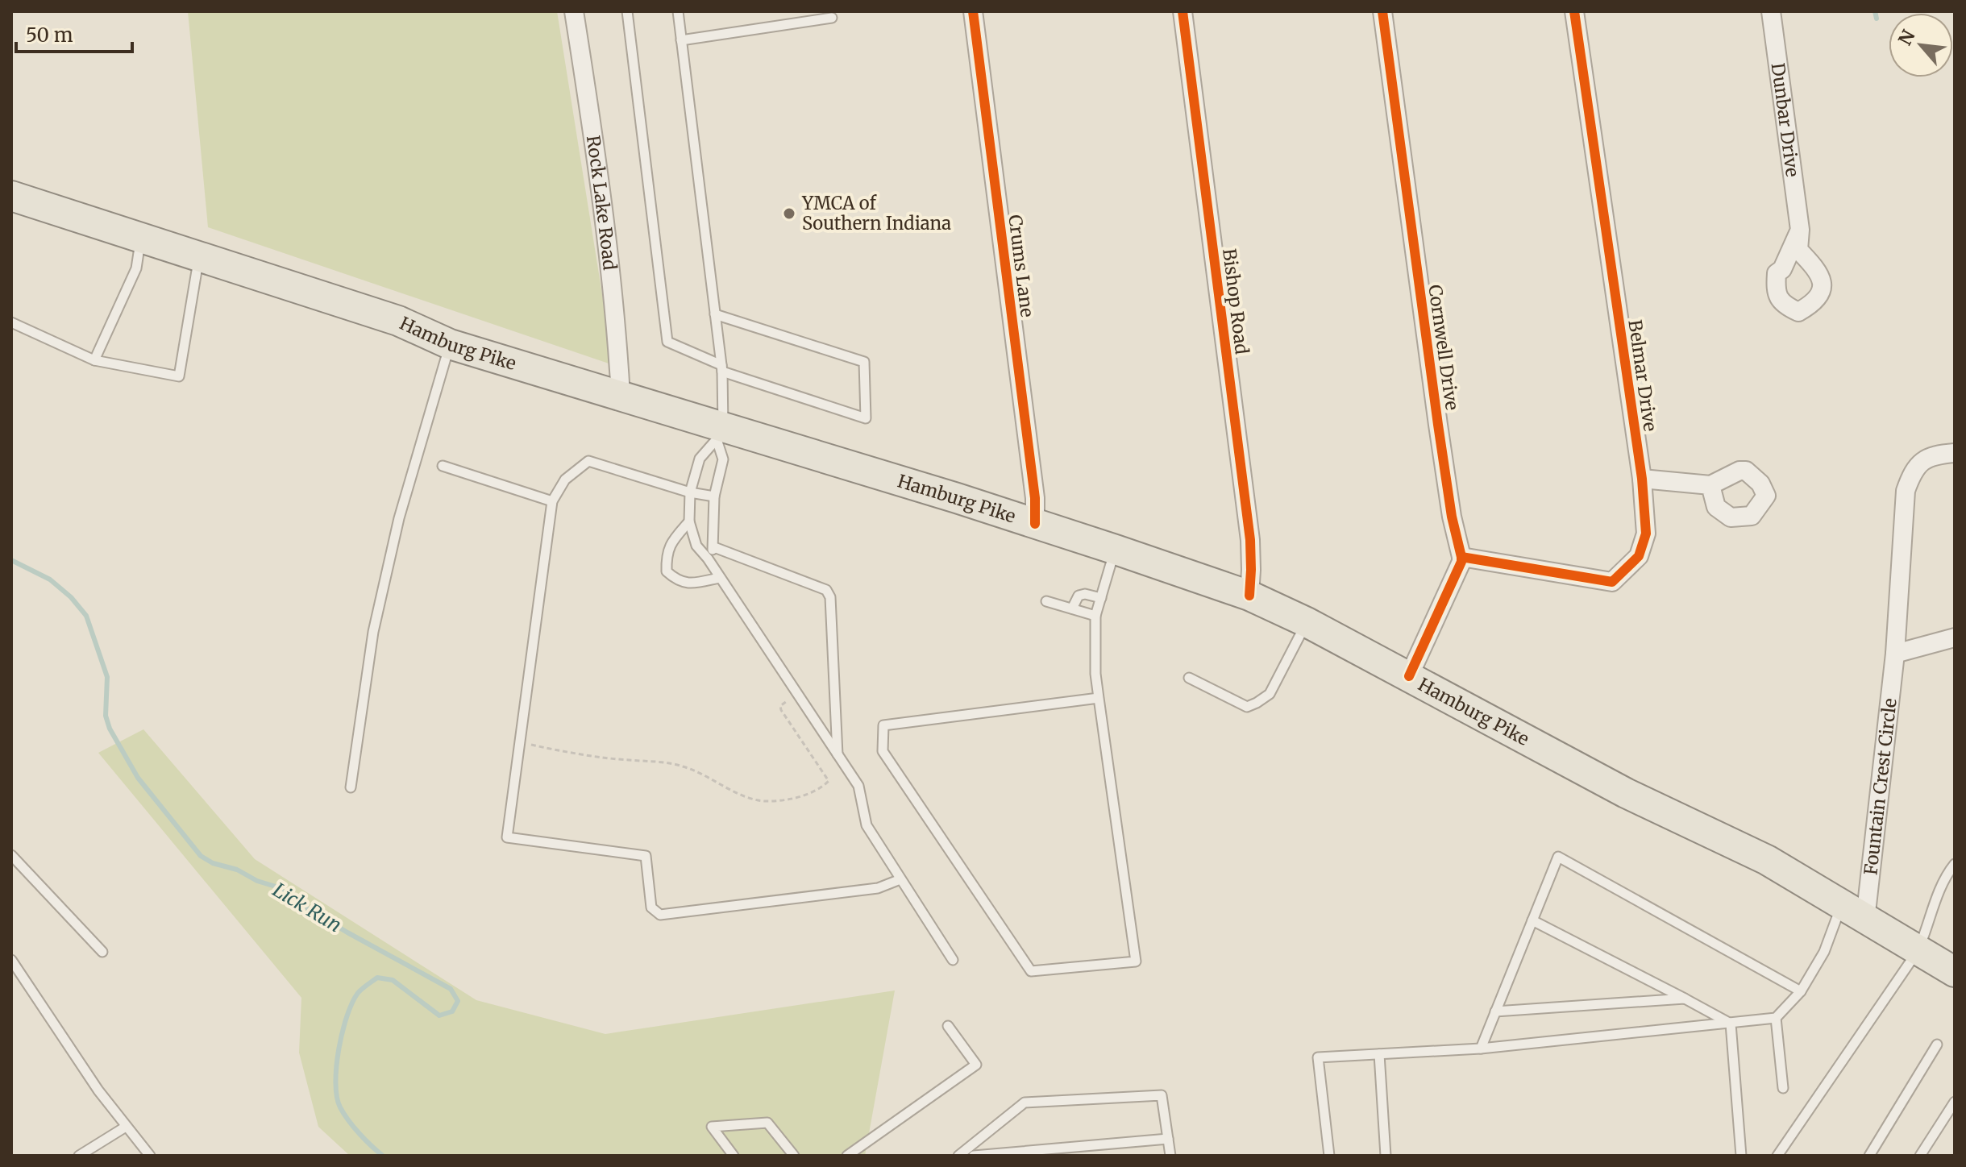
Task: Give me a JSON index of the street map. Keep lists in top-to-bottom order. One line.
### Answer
{"streets":{"main road":["Hamburg Pike"],"street":["Dunbar Drive","Rock Lake Road","Crums Lane","Bishop Road","Cornwell Drive","Belmar Drive","Fountain Crest Circle"]},"crossings":[["Rock Lake Road","Hamburg Pike"],["Crums Lane","Hamburg Pike"],["Bishop Road","Hamburg Pike"],["Hamburg Pike","Fountain Crest Circle"],["Cornwell Drive","Belmar Drive"]],"water":["Lick Run"],"places":["YMCA of Southern Indiana"],"scale_bar":"50 m","north":"top left"}
